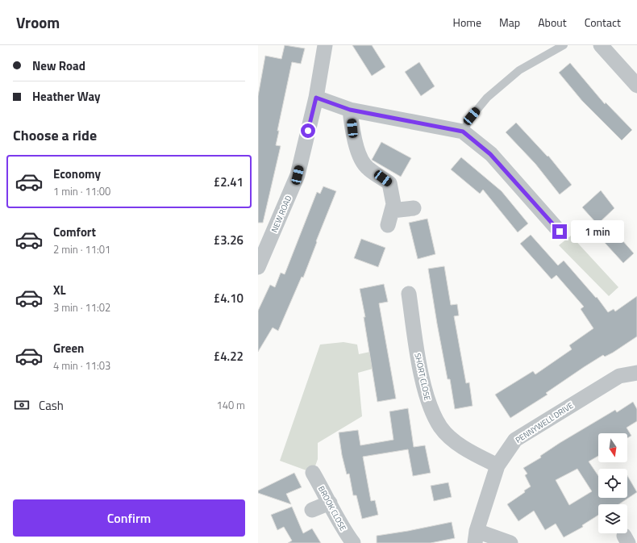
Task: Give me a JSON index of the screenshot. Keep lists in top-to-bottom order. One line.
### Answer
{"streets":{"street":["NEW ROAD","SHORT CLOSE","PENNYWELL DRIVE","BROOK CLOSE"]},"crossings":[["SHORT CLOSE","PENNYWELL DRIVE"]],"north":"bottom","page":{"header":"Vroom","nav":["Home","Map","About","Contact"],"banner":["New Road","Heather Way"],"heading":"Choose a ride","list":[{"name":"Economy","note":"1 min · 11:00","value":"£2.41"},{"name":"Comfort","note":"2 min · 11:01","value":"£3.26"},{"name":"XL","note":"3 min · 11:02","value":"£4.10"},{"name":"Green","note":"4 min · 11:03","value":"£4.22"}],"bubble":"1 min","pay":["Cash","140 m"],"buttons":"Confirm"}}
